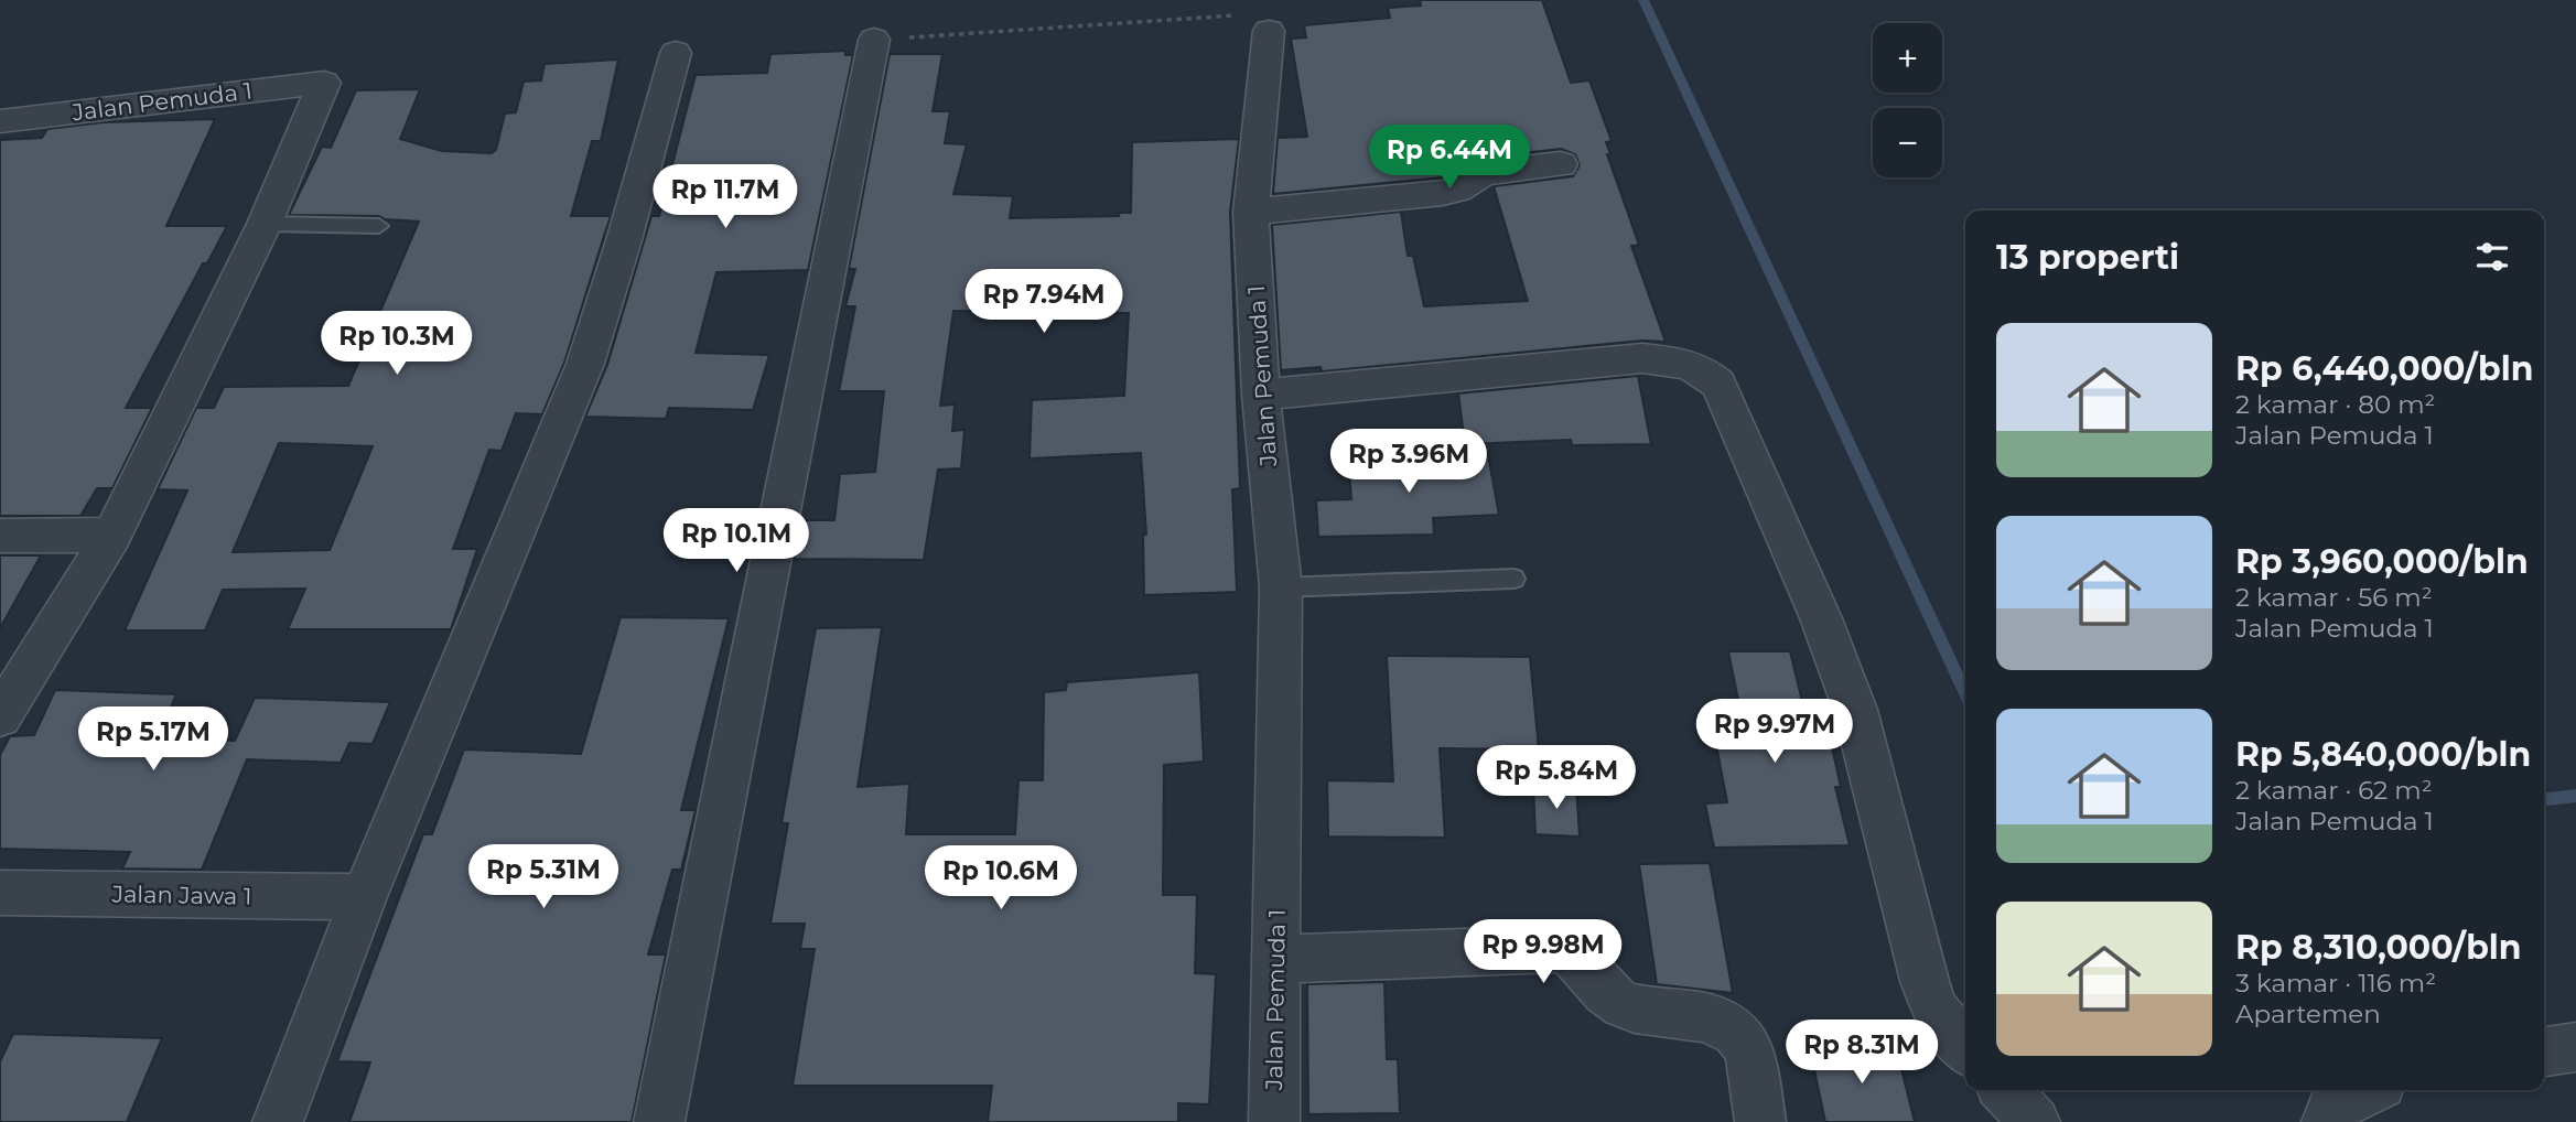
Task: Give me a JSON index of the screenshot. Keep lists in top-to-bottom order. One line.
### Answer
{"streets":{"street":["Jalan Pemuda 1","Jalan Jawa 1"]},"page":{"map_buttons":["+","−"],"price":["Rp 6.44M","Rp 11.7M","Rp 7.94M","Rp 10.3M","Rp 3.96M","Rp 10.1M","Rp 9.97M","Rp 5.17M","Rp 5.84M","Rp 5.31M","Rp 10.6M","Rp 9.98M","Rp 8.31M"],"heading":"13 properti","list":[{"name":"Rp 6,440,000/bln","note":"2 kamar · 80 m² · Jalan Pemuda 1"},{"name":"Rp 3,960,000/bln","note":"2 kamar · 56 m² · Jalan Pemuda 1"},{"name":"Rp 5,840,000/bln","note":"2 kamar · 62 m² · Jalan Pemuda 1"},{"name":"Rp 8,310,000/bln","note":"3 kamar · 116 m² · Apartemen"}]}}
